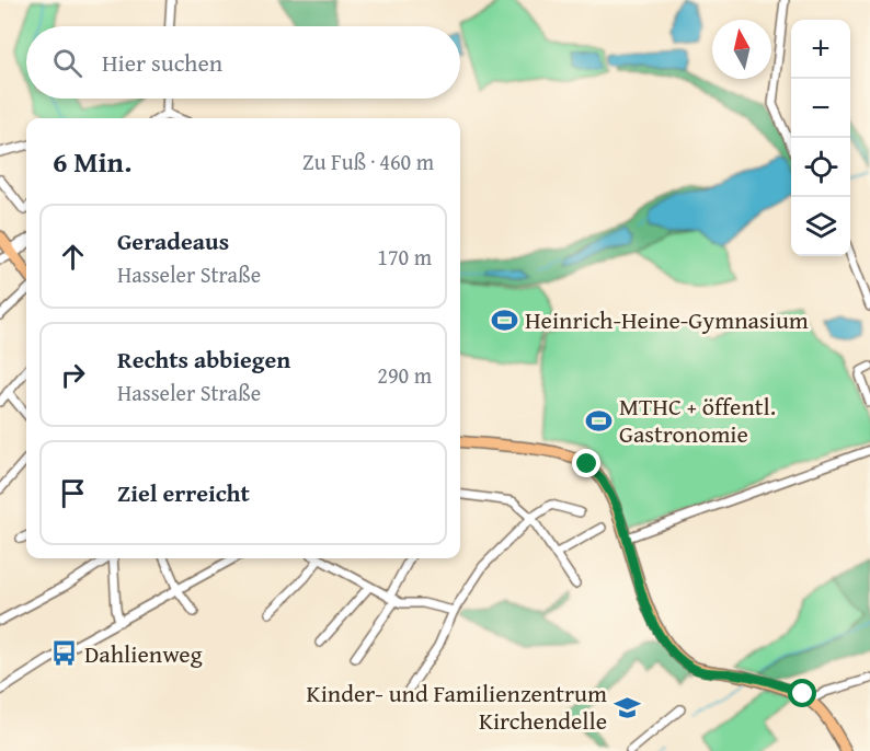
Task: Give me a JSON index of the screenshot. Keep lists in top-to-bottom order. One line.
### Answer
{"places":{"sports":["Heinrich-Heine-Gymnasium","MTHC + öffentl. Gastronomie"],"bus stop":["Dahlienweg"],"school or university":["Kinder- und Familienzentrum Kirchendelle"]},"north":"top","page":{"map_buttons":["+","−"],"search":"Hier suchen","heading":["6 Min.","Zu Fuß · 460 m"],"list":[["Geradeaus","Hasseler Straße","170 m"],["Rechts abbiegen","Hasseler Straße","290 m"],"Ziel erreicht"]}}
